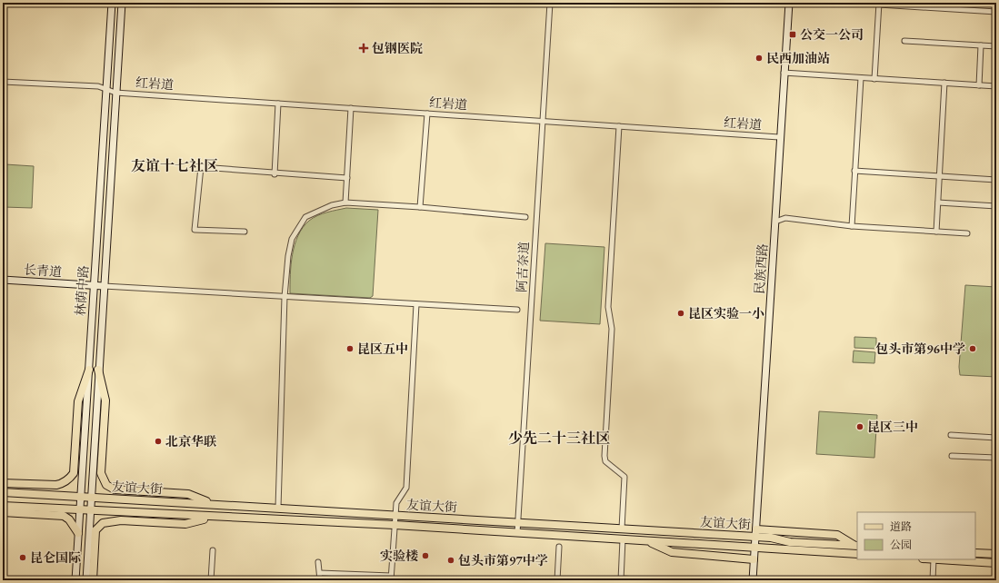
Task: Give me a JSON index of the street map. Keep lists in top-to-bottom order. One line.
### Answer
{"streets":{"main road":["民族西路","长青道","林荫中路","友谊大街"],"street":["红岩道","阿吉奈道"]},"crossings":[["红岩道","阿吉奈道"],["红岩道","民族西路"],["红岩道","林荫中路"],["阿吉奈道","友谊大街"],["民族西路","友谊大街"],["长青道","林荫中路"],["林荫中路","友谊大街"]],"districts":["友谊十七社区","少先二十三社区"],"places":{"transit":["公交一公司"],"health":["包钢医院"],"other":["民西加油站","昆区实验一小","昆区五中","包头市第96中学","昆区三中","北京华联","实验楼","昆仑国际","包头市第97中学"]},"legend":["道路","公园"]}
